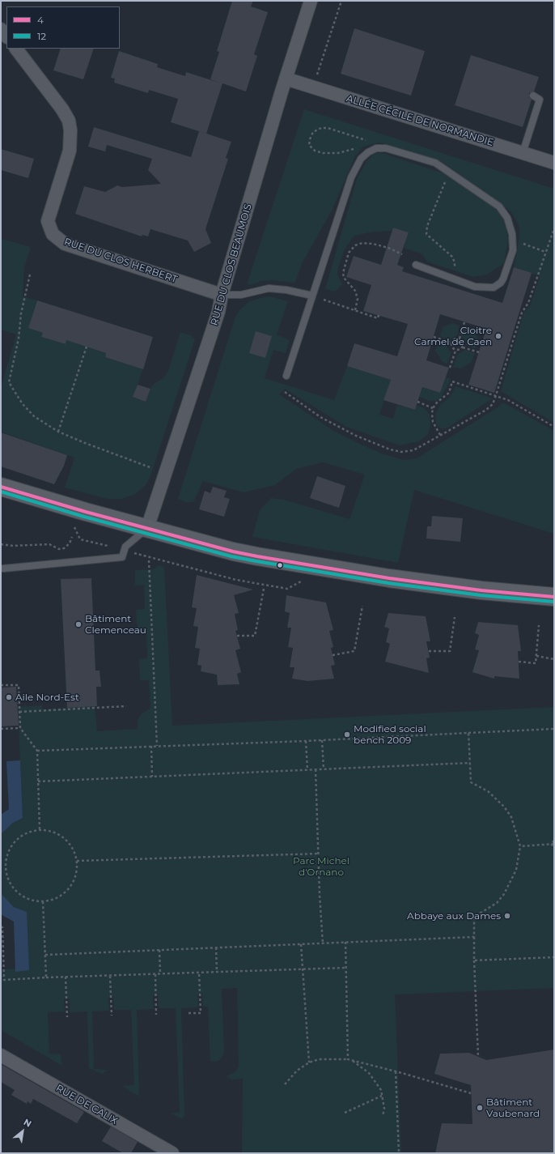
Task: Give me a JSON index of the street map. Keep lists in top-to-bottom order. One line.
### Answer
{"streets":{"street":["ALLÉE CÉCILE DE NORMANDIE","RUE DU CLOS HERBERT","RUE DU CLOS BEAUMOIS","RUE DE CALIX"]},"crossings":[["ALLÉE CÉCILE DE NORMANDIE","RUE DU CLOS BEAUMOIS"],["RUE DU CLOS HERBERT","RUE DU CLOS BEAUMOIS"]],"parks":["Parc Michel d'Ornano"],"places":["Cloitre Carmel de Caen","Bâtiment Clemenceau","Aile Nord-Est","Modified social bench 2009","Abbaye aux Dames","Bâtiment Vaubenard"],"lines":["transit line 4","transit line 12"],"legend":["4","12"],"north":"top right"}
